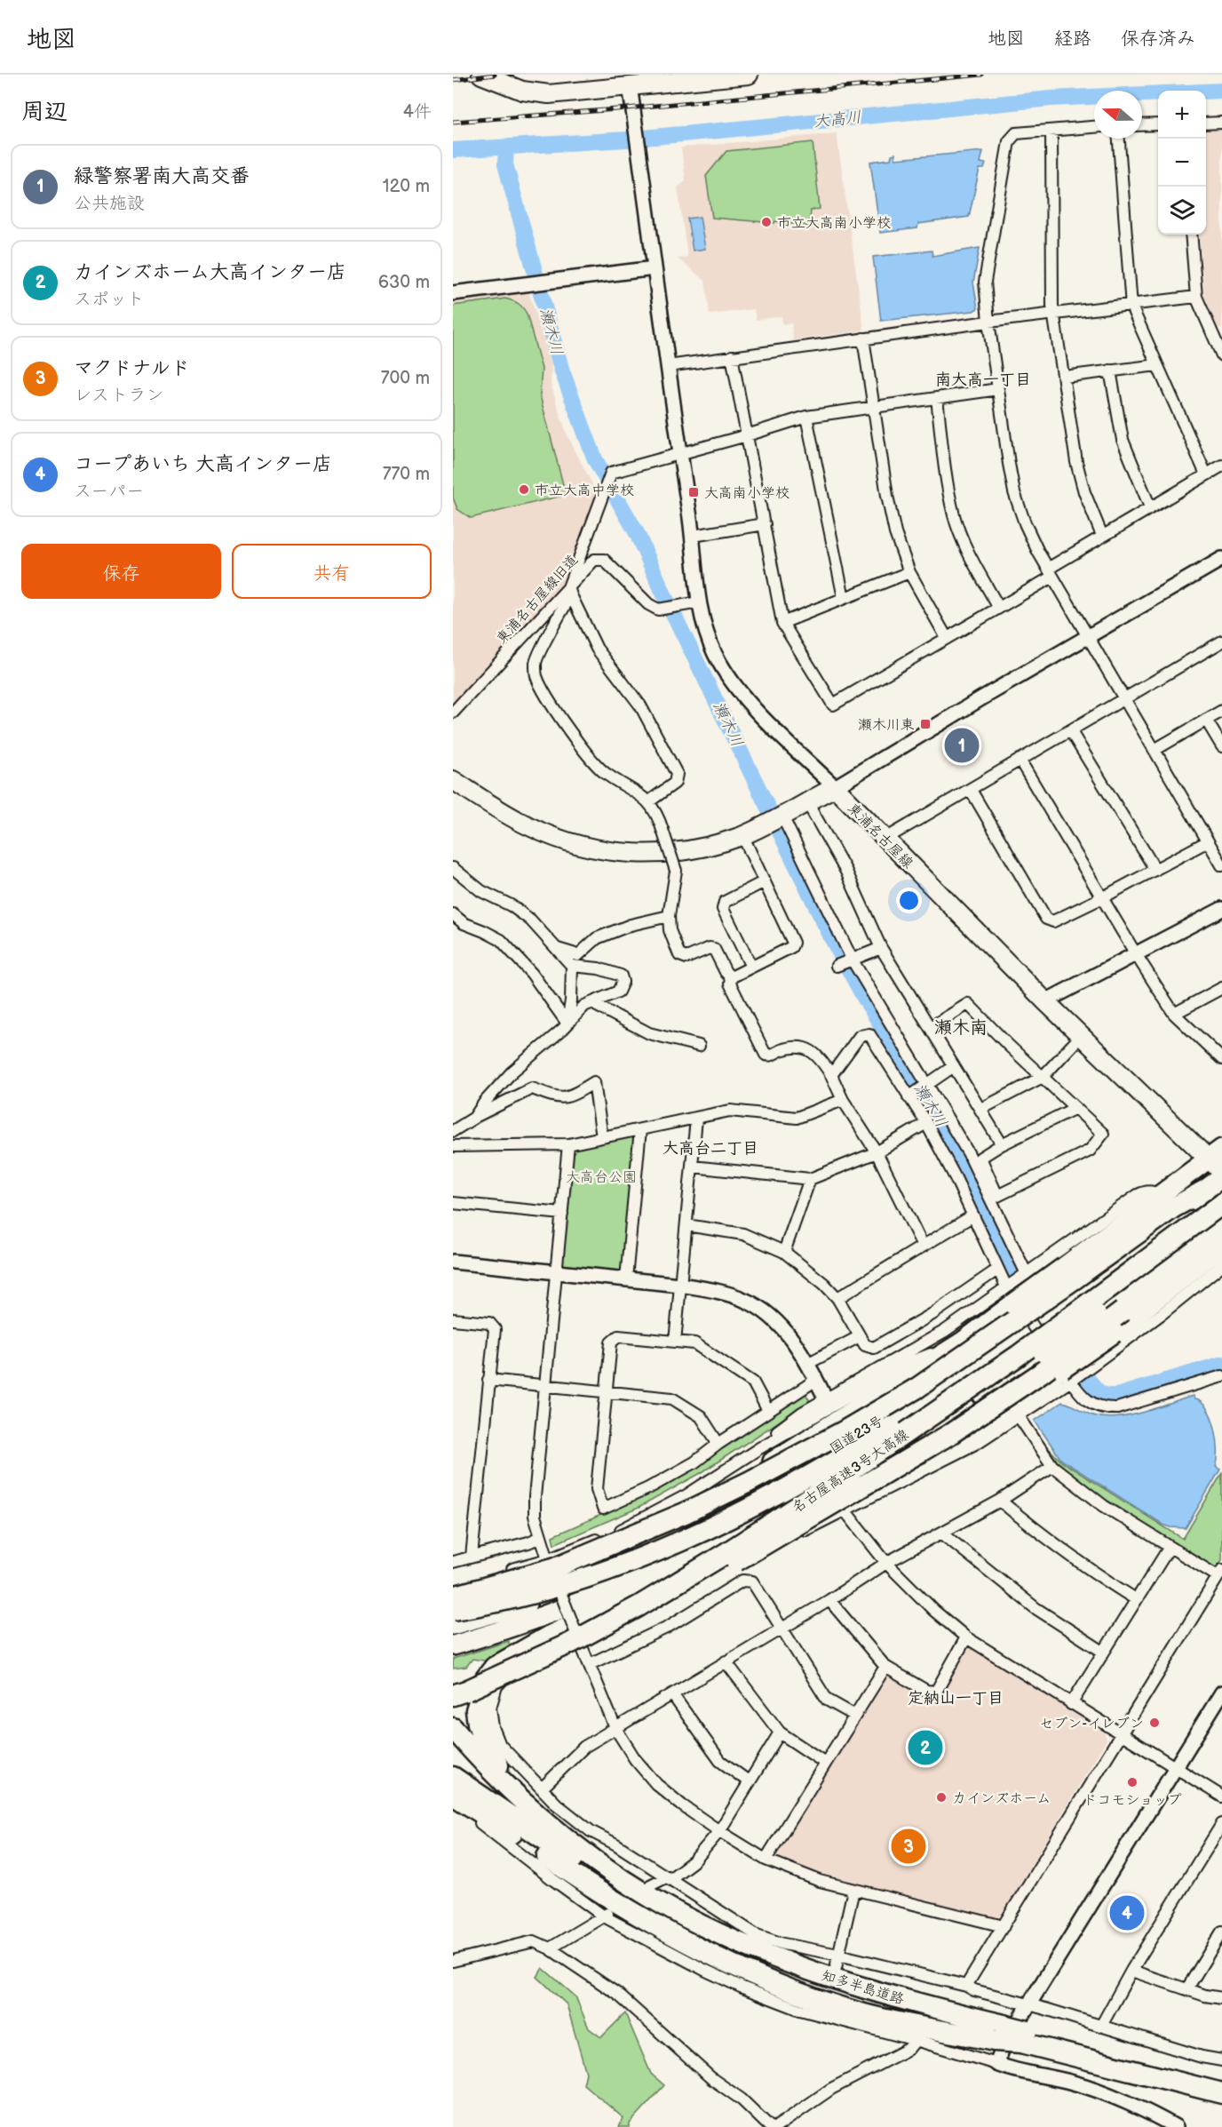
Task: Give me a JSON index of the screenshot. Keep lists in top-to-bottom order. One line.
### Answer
{"streets":{"highway":["国道23号","名古屋高速3号大高線","知多半島道路"],"main road":["東浦名古屋線"],"street":["東浦名古屋線旧道"]},"crossings":[["東浦名古屋線","名古屋高速3号大高線"]],"districts":["南大高一丁目","瀬木南","大高台二丁目","定納山一丁目"],"water":["大高川","瀬木川"],"parks":["大高台公園"],"places":{"other":["市立大高南小学校","市立大高中学校","セブン-イレブン","ドコモショップ","カインズホーム"],"transit":["大高南小学校","瀬木川東"]},"north":"left","page":{"header":"地図","nav":["地図","経路","保存済み"],"heading":["周辺","4件"],"map_buttons":["+","−"],"list":[{"mark":"1","name":"緑警察署南大高交番","note":"公共施設","value":"120 m"},{"mark":"2","name":"カインズホーム大高インター店","note":"スポット","value":"630 m"},{"mark":"3","name":"マクドナルド","note":"レストラン","value":"700 m"},{"mark":"4","name":"コープあいち 大高インター店","note":"スーパー","value":"770 m"}],"buttons":["保存","共有"],"pins":["1","2","3","4"]}}
